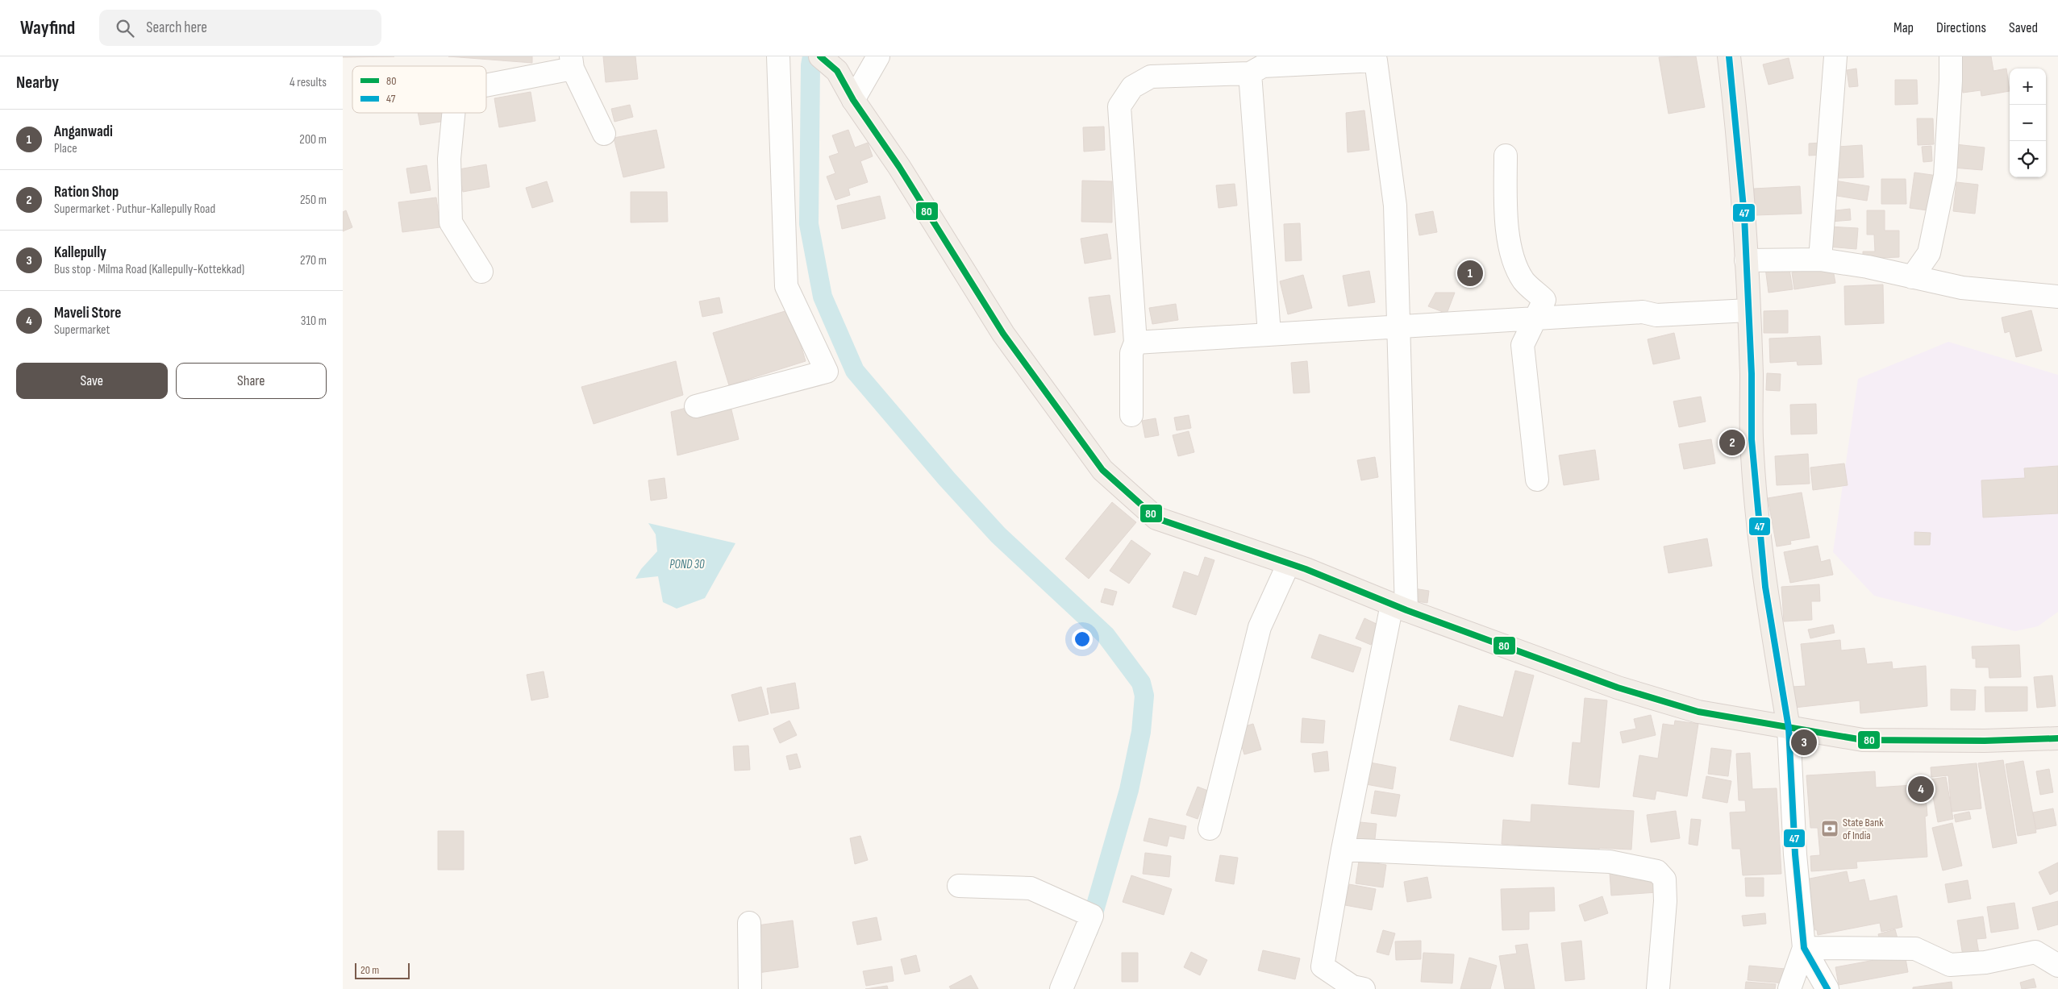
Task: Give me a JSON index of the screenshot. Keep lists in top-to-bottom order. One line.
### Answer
{"water":["POND 30"],"places":{"bank":["State Bank of India"]},"lines":["transit line 80","transit line 47"],"legend":["80","47"],"scale_bar":"20 m","page":{"header":"Wayfind","search":"Search here","nav":["Map","Directions","Saved"],"heading":["Nearby","4 results"],"map_buttons":["+","−"],"list":[{"mark":"1","name":"Anganwadi","note":"Place","value":"200 m"},{"mark":"2","name":"Ration Shop","note":"Supermarket · Puthur-Kallepully Road","value":"250 m"},{"mark":"3","name":"Kallepully","note":"Bus stop · Milma Road (Kallepully-Kottekkad)","value":"270 m"},{"mark":"4","name":"Maveli Store","note":"Supermarket","value":"310 m"}],"pins":["1","2","3","4"],"buttons":["Save","Share"],"scale":"20 m"}}
